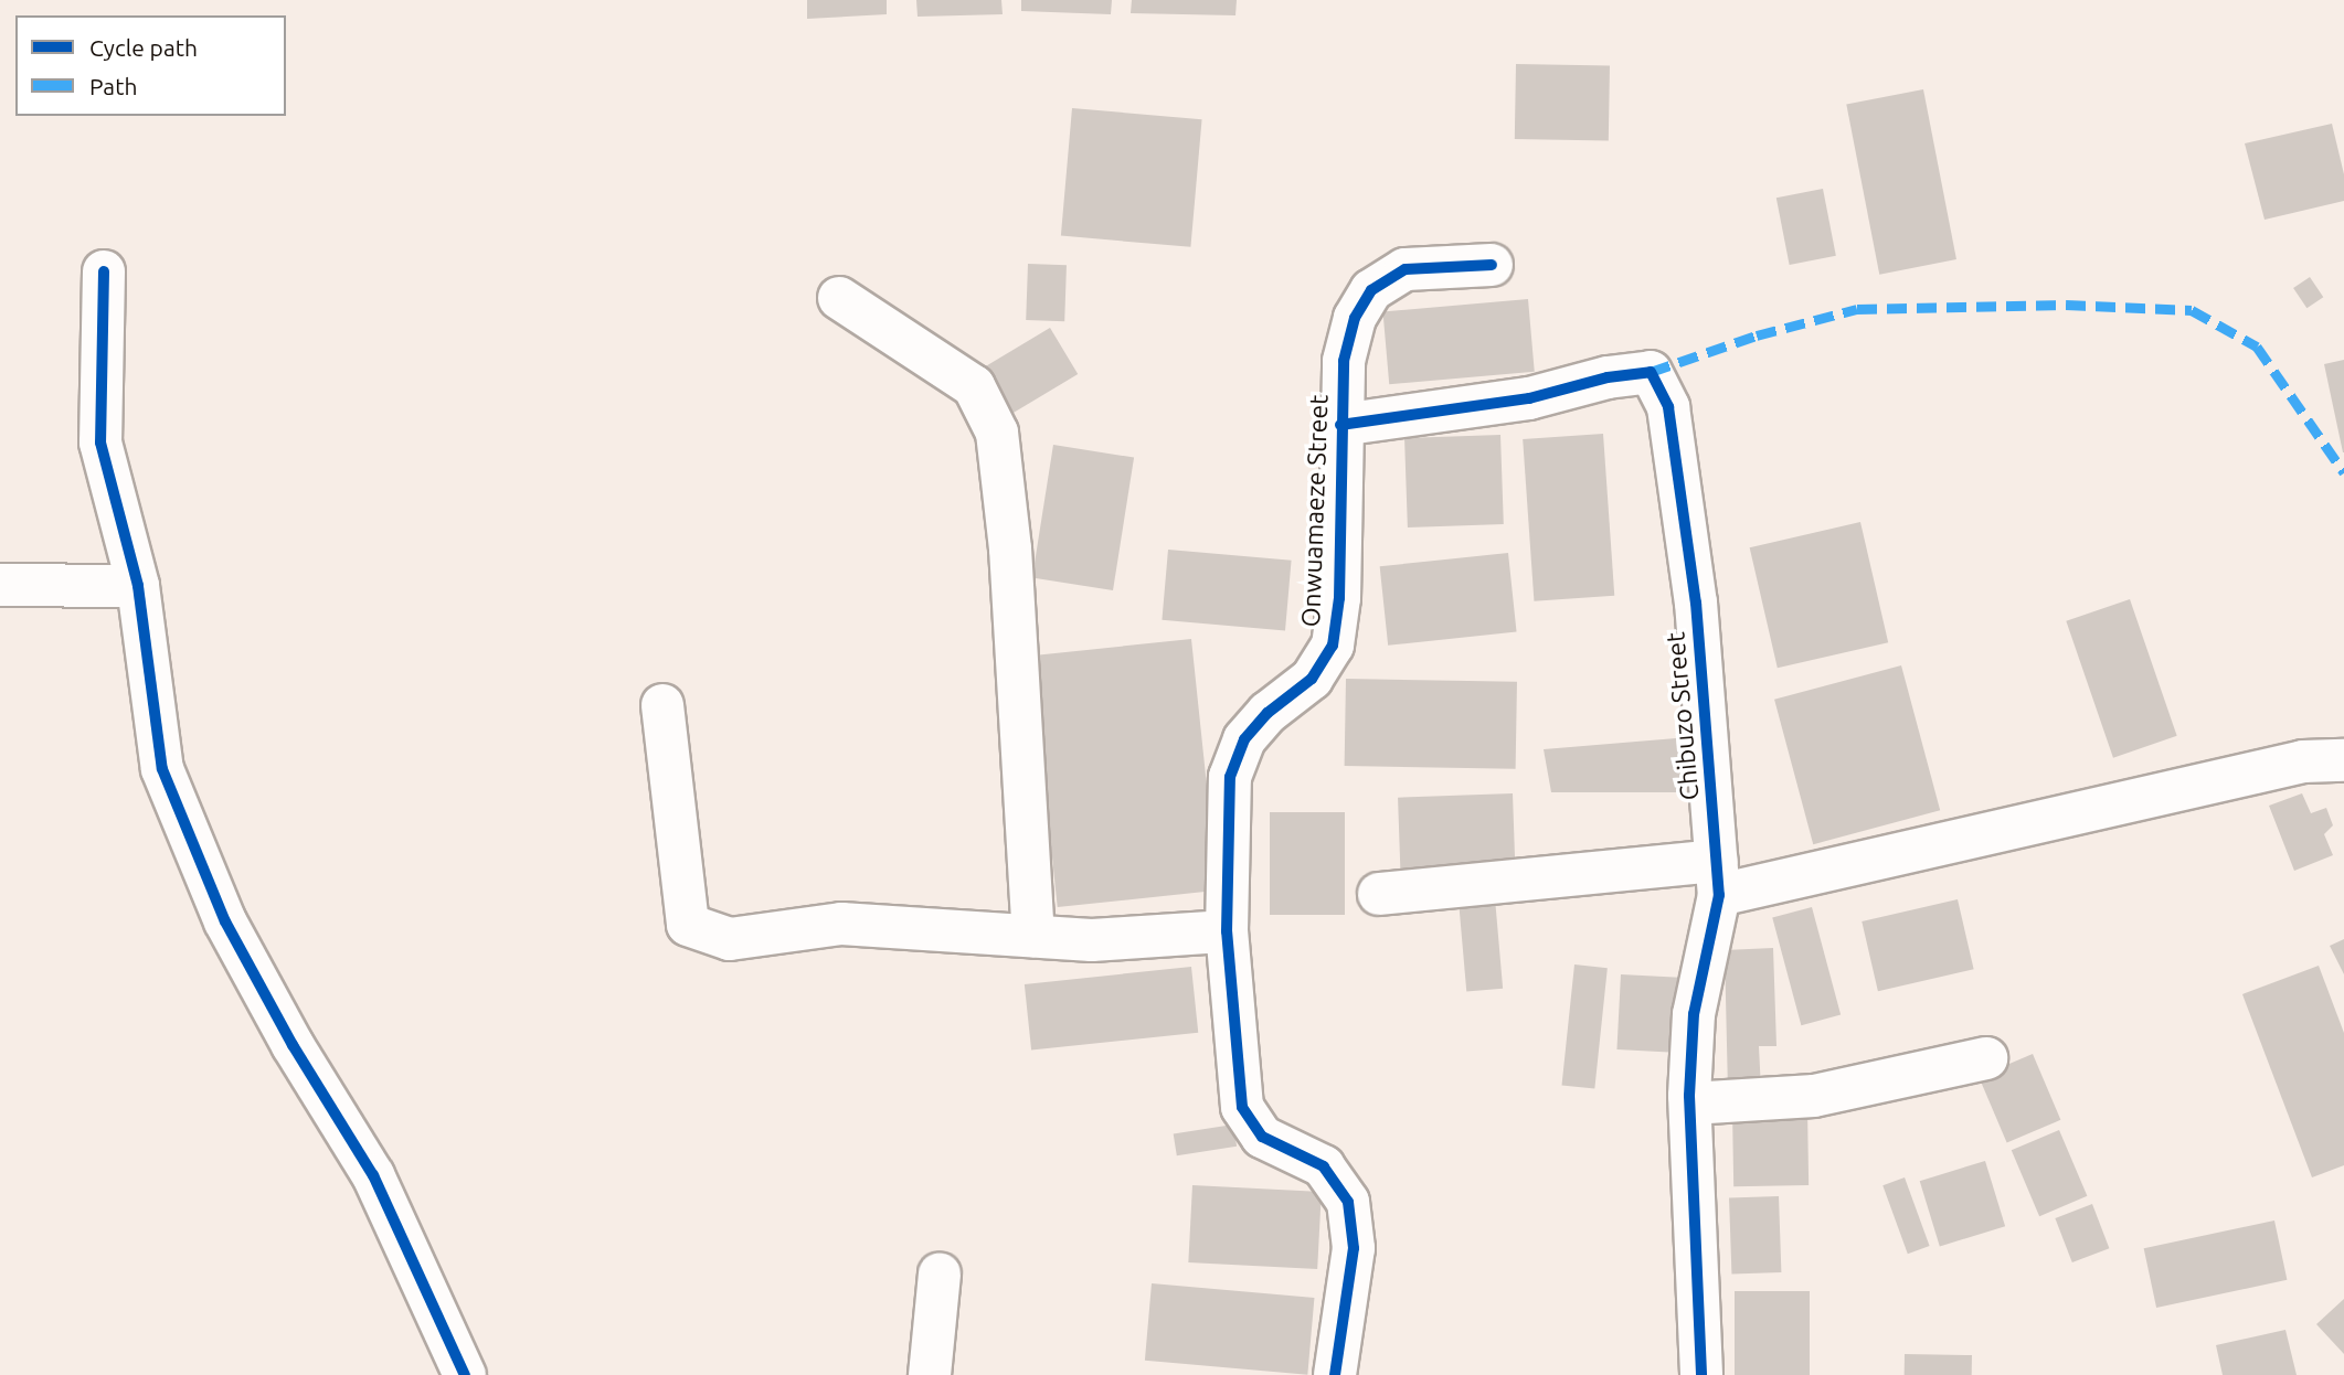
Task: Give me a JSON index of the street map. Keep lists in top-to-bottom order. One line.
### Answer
{"streets":{"street":["Onwuamaeze Street","Chibuzo Street"]},"crossings":[["Onwuamaeze Street","Chibuzo Street"]],"legend":["Cycle path","Path"]}
